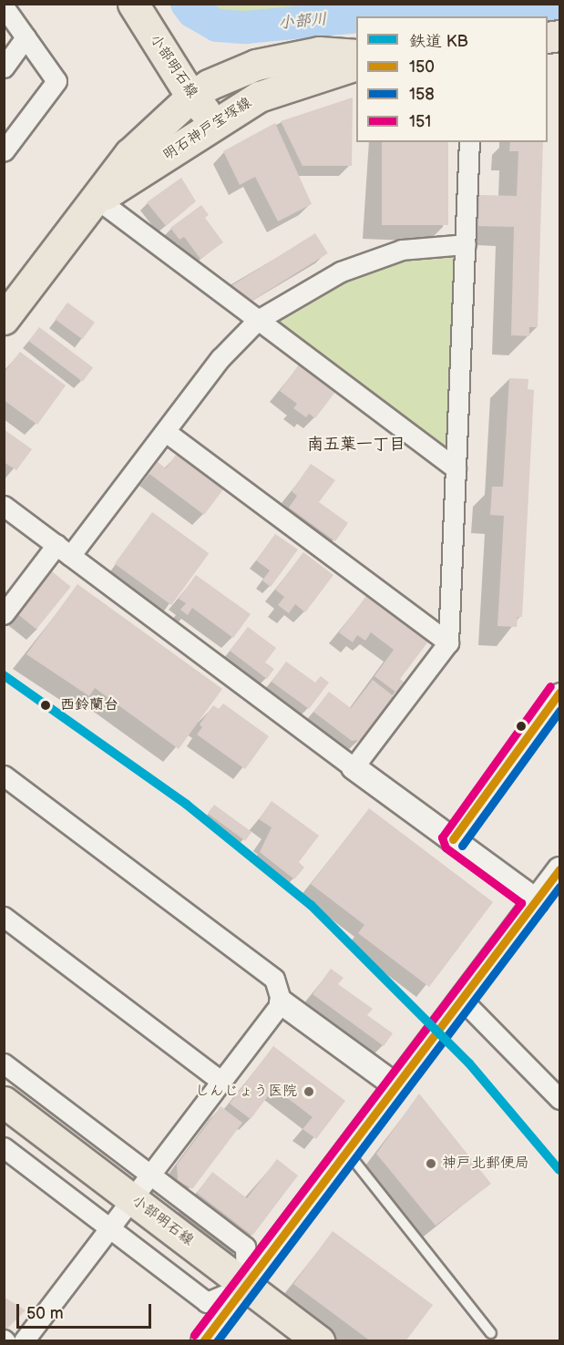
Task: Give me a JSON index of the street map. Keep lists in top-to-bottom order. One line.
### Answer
{"streets":{"main road":["小部明石線","明石神戸宝塚線"]},"crossings":[["小部明石線","明石神戸宝塚線"]],"districts":["南五葉一丁目"],"water":["小部川"],"places":["西鈴蘭台","しんじょう医院","神戸北郵便局"],"lines":["rail line KB","transit line 151","transit line 150","transit line 158"],"legend":["鉄道 KB","150","158","151"],"scale_bar":"50 m"}
